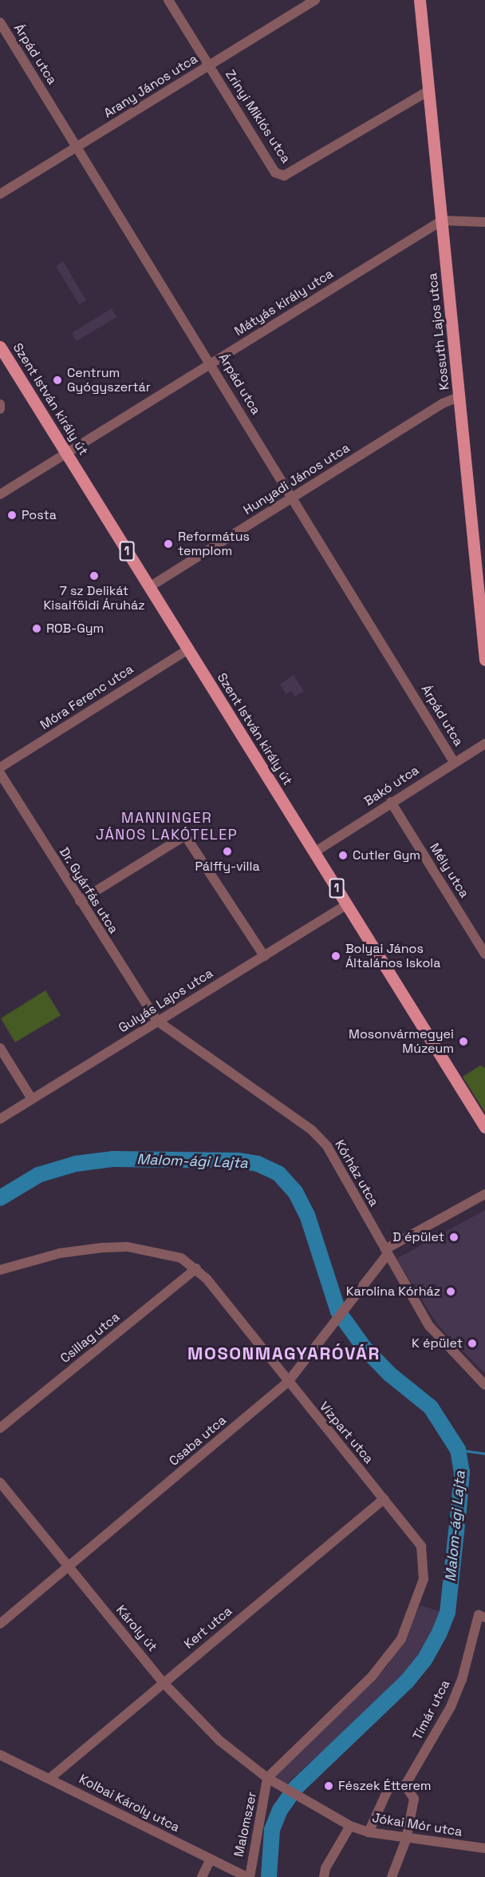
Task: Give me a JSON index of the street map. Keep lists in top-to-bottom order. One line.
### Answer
{"streets":{"main road":["Kossuth Lajos utca","Szent István király út","1"],"street":["Árpád utca","Arany János utca","Zrínyi Miklós utca","Mátyás király utca","Hunyadi János utca","Móra Ferenc utca","Bakó utca","Mély utca","Dr. Gyárfás utca","Gulyás Lajos utca","Kórház utca","Csillag utca","Vízpart utca","Csaba utca","Kert utca","Károly út","Tímár utca","Kolbai Károly utca","Malomszer","Jókai Mór utca"]},"crossings":[["Árpád utca","Arany János utca"],["Árpád utca","Mátyás király utca"],["Árpád utca","Hunyadi János utca"],["Árpád utca","Bakó utca"],["Arany János utca","Zrínyi Miklós utca"],["Zrínyi Miklós utca","Kossuth Lajos utca"],["Mátyás király utca","Kossuth Lajos utca"],["Mátyás király utca","Szent István király út"],["Kossuth Lajos utca","Hunyadi János utca"],["Szent István király út","Hunyadi János utca"],["Szent István király út","Móra Ferenc utca"],["Szent István király út","Bakó utca"],["Szent István király út","Gulyás Lajos utca"],["Bakó utca","Mély utca"],["Dr. Gyárfás utca","Gulyás Lajos utca"],["Dr. Gyárfás utca","Kórház utca"],["Gulyás Lajos utca","Kórház utca"],["Kórház utca","Csaba utca"],["Csillag utca","Vízpart utca"],["Vízpart utca","Csaba utca"],["Vízpart utca","Kert utca"],["Vízpart utca","Károly út"],["Vízpart utca","Malomszer"],["Csaba utca","Károly út"],["Kert utca","Károly út"],["Kert utca","Kolbai Károly utca"],["Károly út","Malomszer"],["Károly út","Jókai Mór utca"],["Kolbai Károly utca","Malomszer"]],"districts":["MANNINGER JÁNOS LAKÓTELEP","MOSONMAGYARÓVÁR"],"water":["Malom-ági Lajta"],"places":["Centrum Gyógyszertár","Posta","Református templom","7 sz Delikát Kisalföldi Áruház","ROB-Gym","Pálffy-villa","Cutler Gym","Bolyai János Általános Iskola","Mosonvármegyei Múzeum","D épület","Karolina Kórház","K épület","Fészek Étterem"]}
